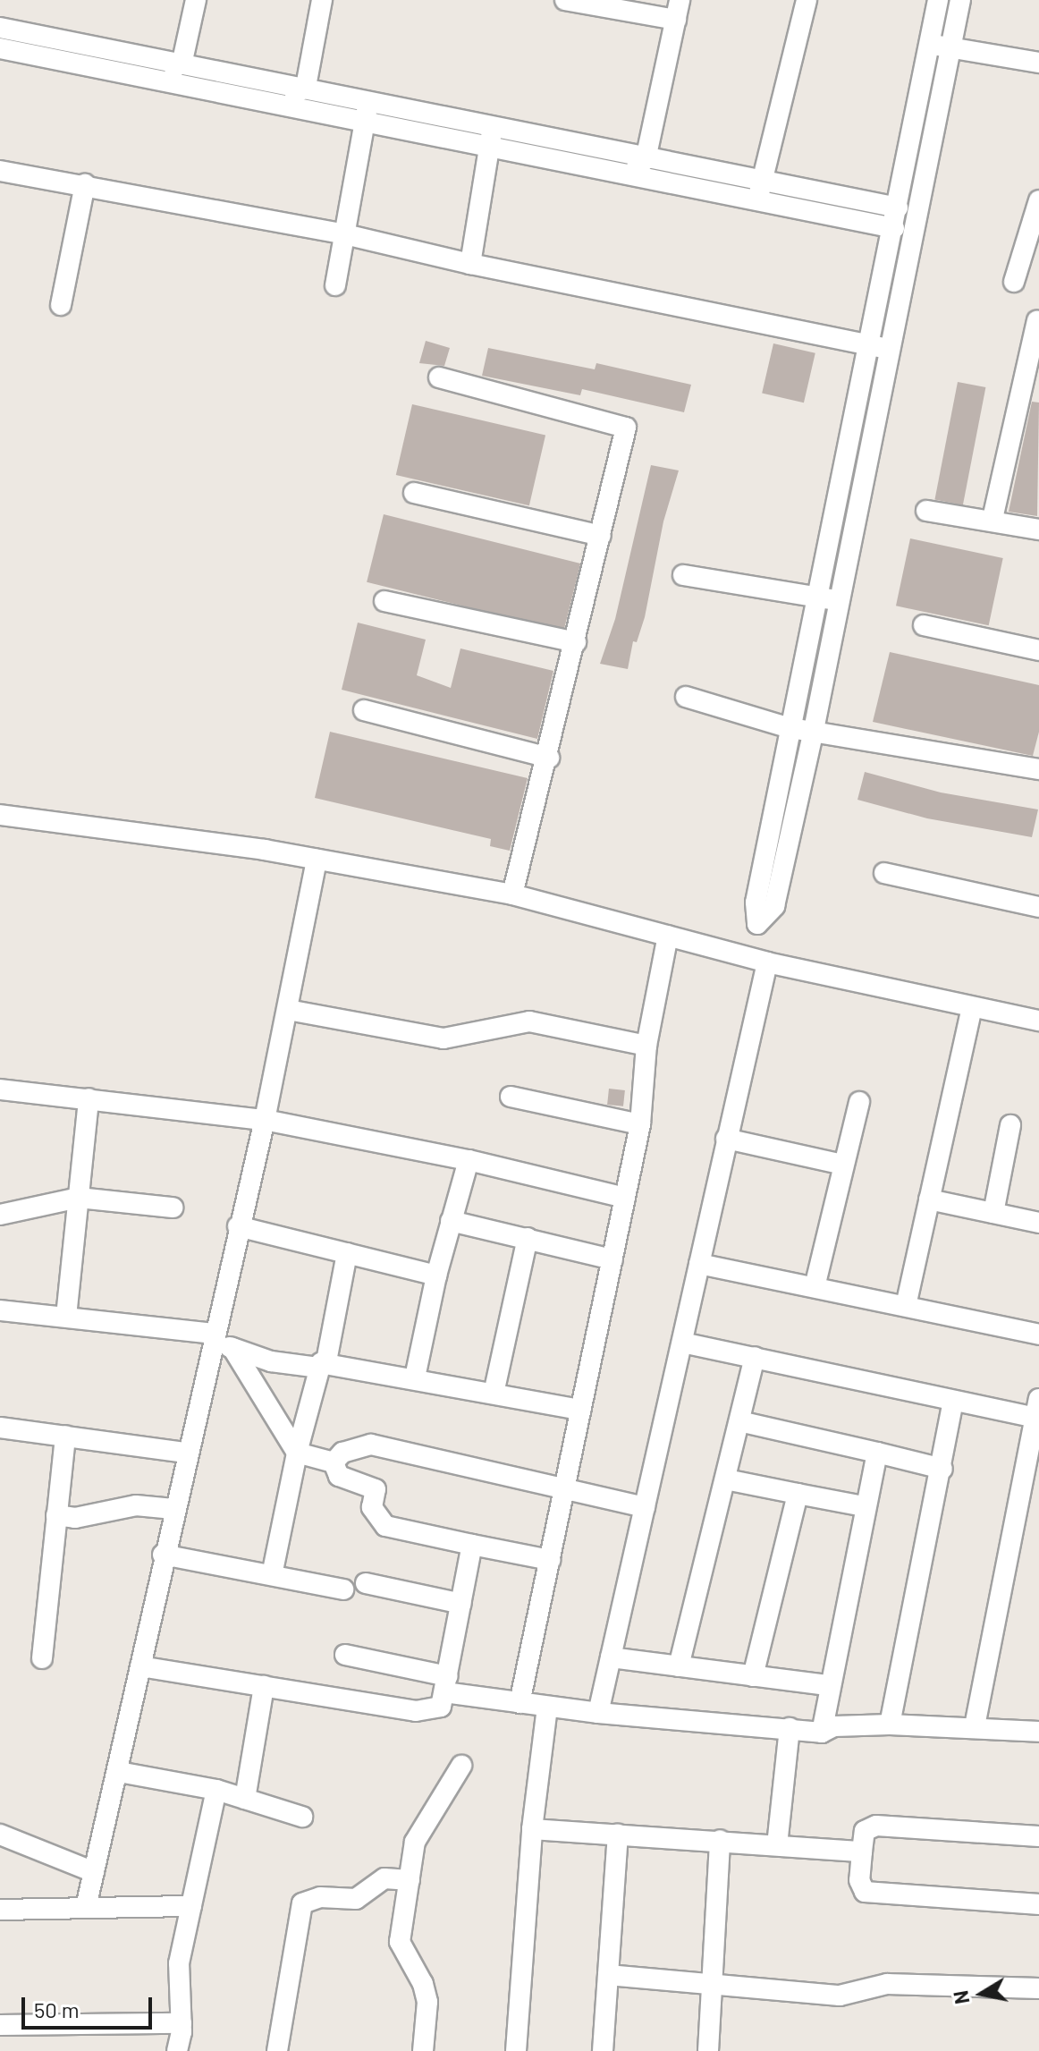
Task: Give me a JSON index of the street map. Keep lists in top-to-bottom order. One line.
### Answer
{"scale_bar":"50 m","north":"left"}
